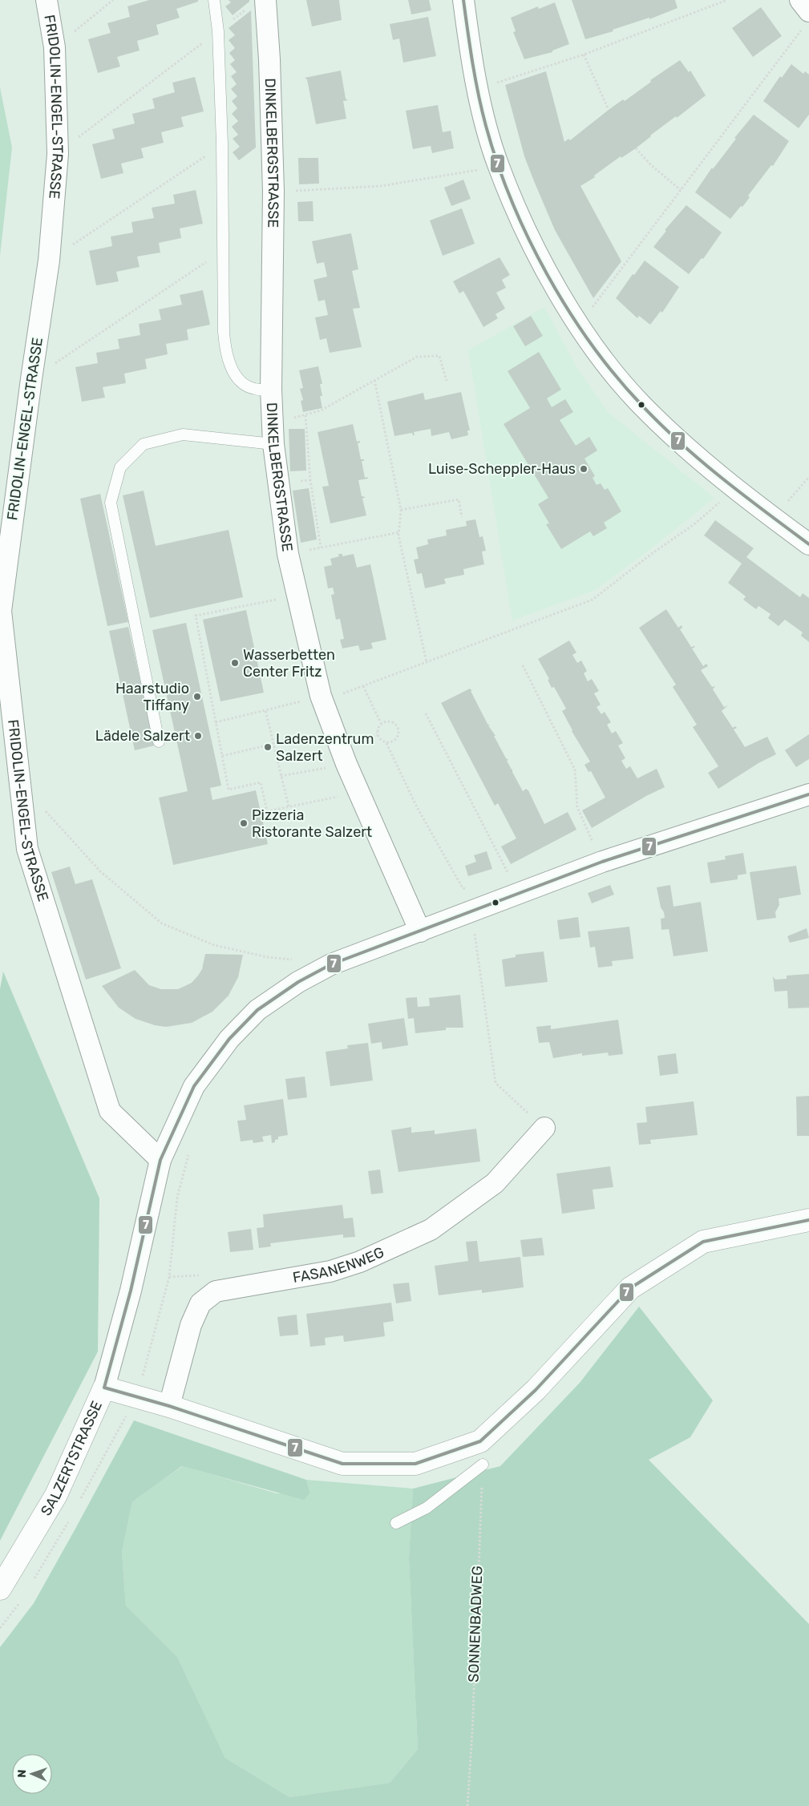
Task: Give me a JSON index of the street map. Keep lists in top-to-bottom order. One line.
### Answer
{"streets":{"street":["FRIDOLIN-ENGEL-STRASSE","DINKELBERGSTRASSE","FASANENWEG","SALZERTSTRASSE"],"path":["SONNENBADWEG"]},"crossings":[["FRIDOLIN-ENGEL-STRASSE","SALZERTSTRASSE"],["DINKELBERGSTRASSE","SALZERTSTRASSE"]],"places":["Luise‑Scheppler‑Haus","Wasserbetten Center Fritz","Haarstudio Tiffany","Lädele Salzert","Ladenzentrum Salzert","Pizzeria Ristorante Salzert"],"lines":["transit line 7"],"north":"left"}
